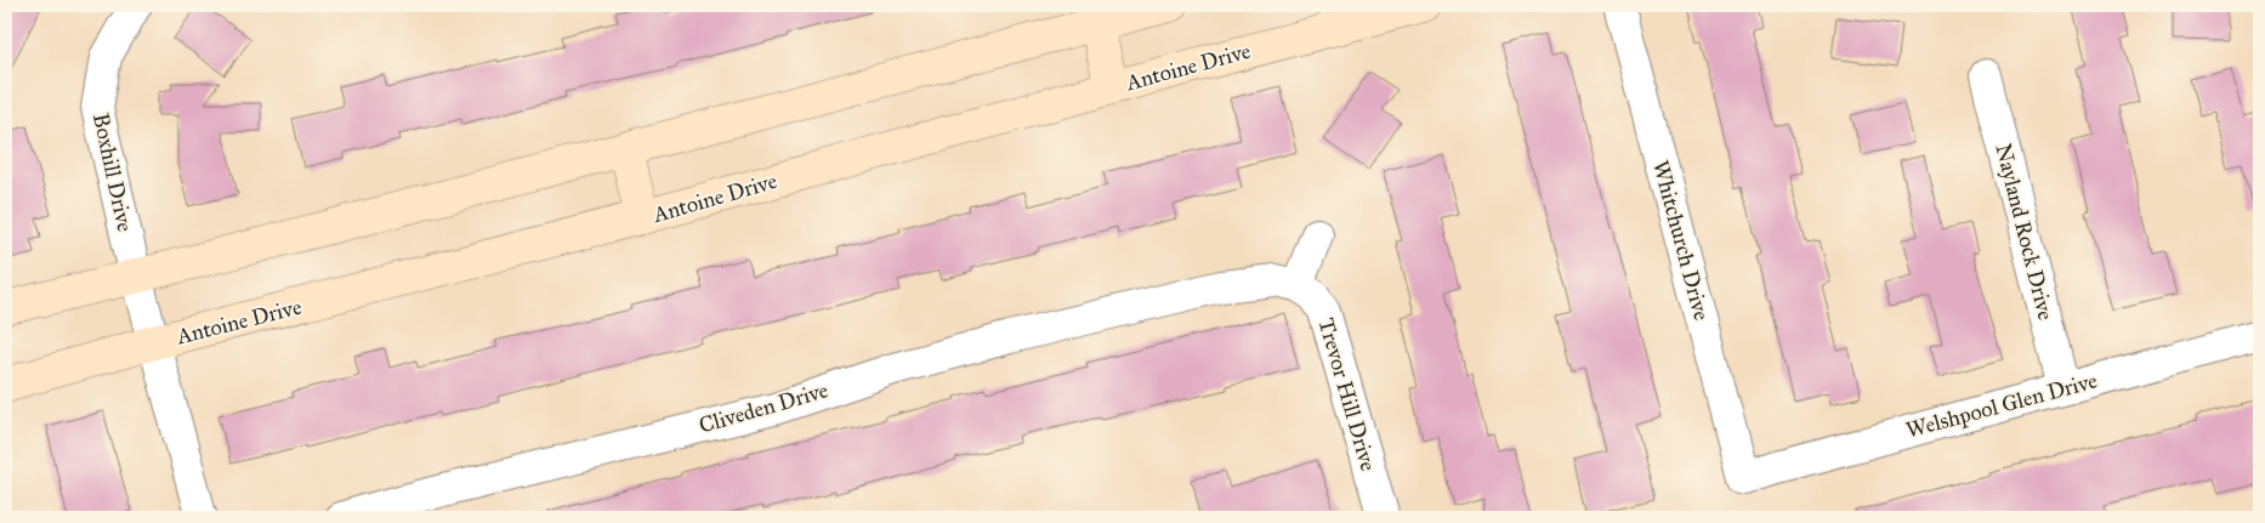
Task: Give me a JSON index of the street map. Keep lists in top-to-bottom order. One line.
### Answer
{"streets":{"main road":["Antoine Drive"],"street":["Boxhill Drive","Nayland Rock Drive","Whitchurch Drive","Trevor Hill Drive","Welshpool Glen Drive","Cliveden Drive"]},"crossings":[["Antoine Drive","Boxhill Drive"],["Nayland Rock Drive","Welshpool Glen Drive"],["Whitchurch Drive","Welshpool Glen Drive"],["Trevor Hill Drive","Cliveden Drive"]]}
